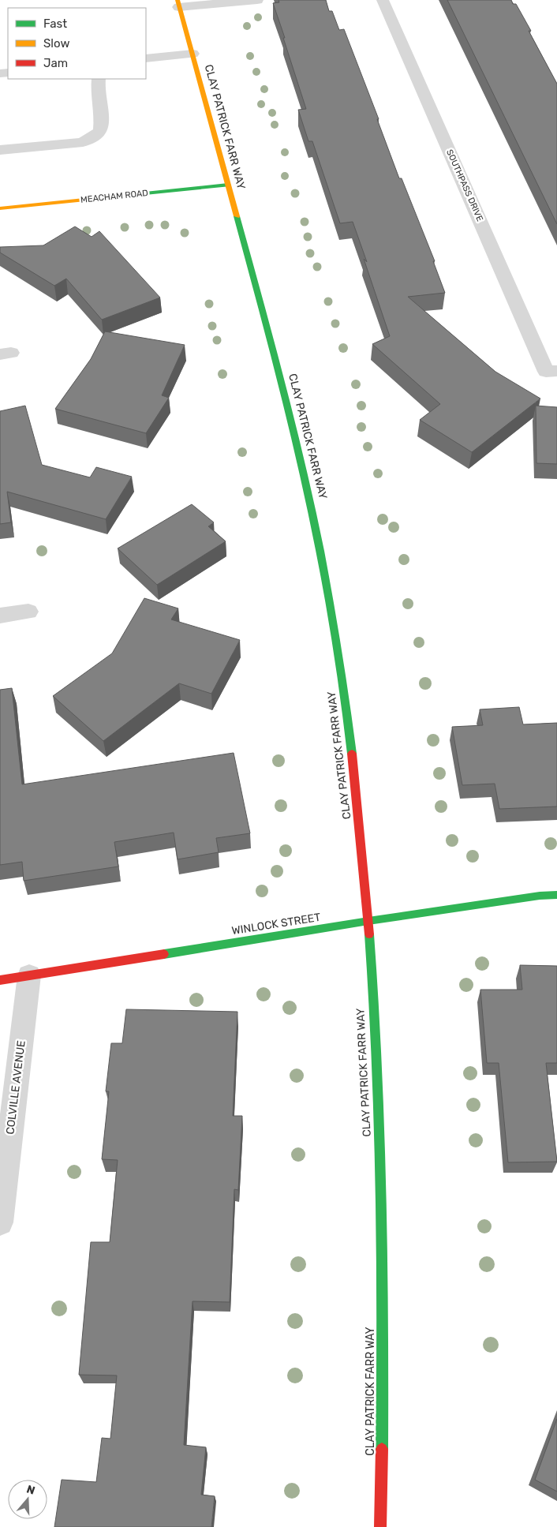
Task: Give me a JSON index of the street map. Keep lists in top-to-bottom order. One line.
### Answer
{"streets":{"street":["CLAY PATRICK FARR WAY","SOUTHPASS DRIVE","MEACHAM ROAD","WINLOCK STREET","COLVILLE AVENUE"]},"crossings":[["CLAY PATRICK FARR WAY","MEACHAM ROAD"],["CLAY PATRICK FARR WAY","WINLOCK STREET"],["WINLOCK STREET","COLVILLE AVENUE"]],"legend":["Fast","Slow","Jam"],"north":"top"}
